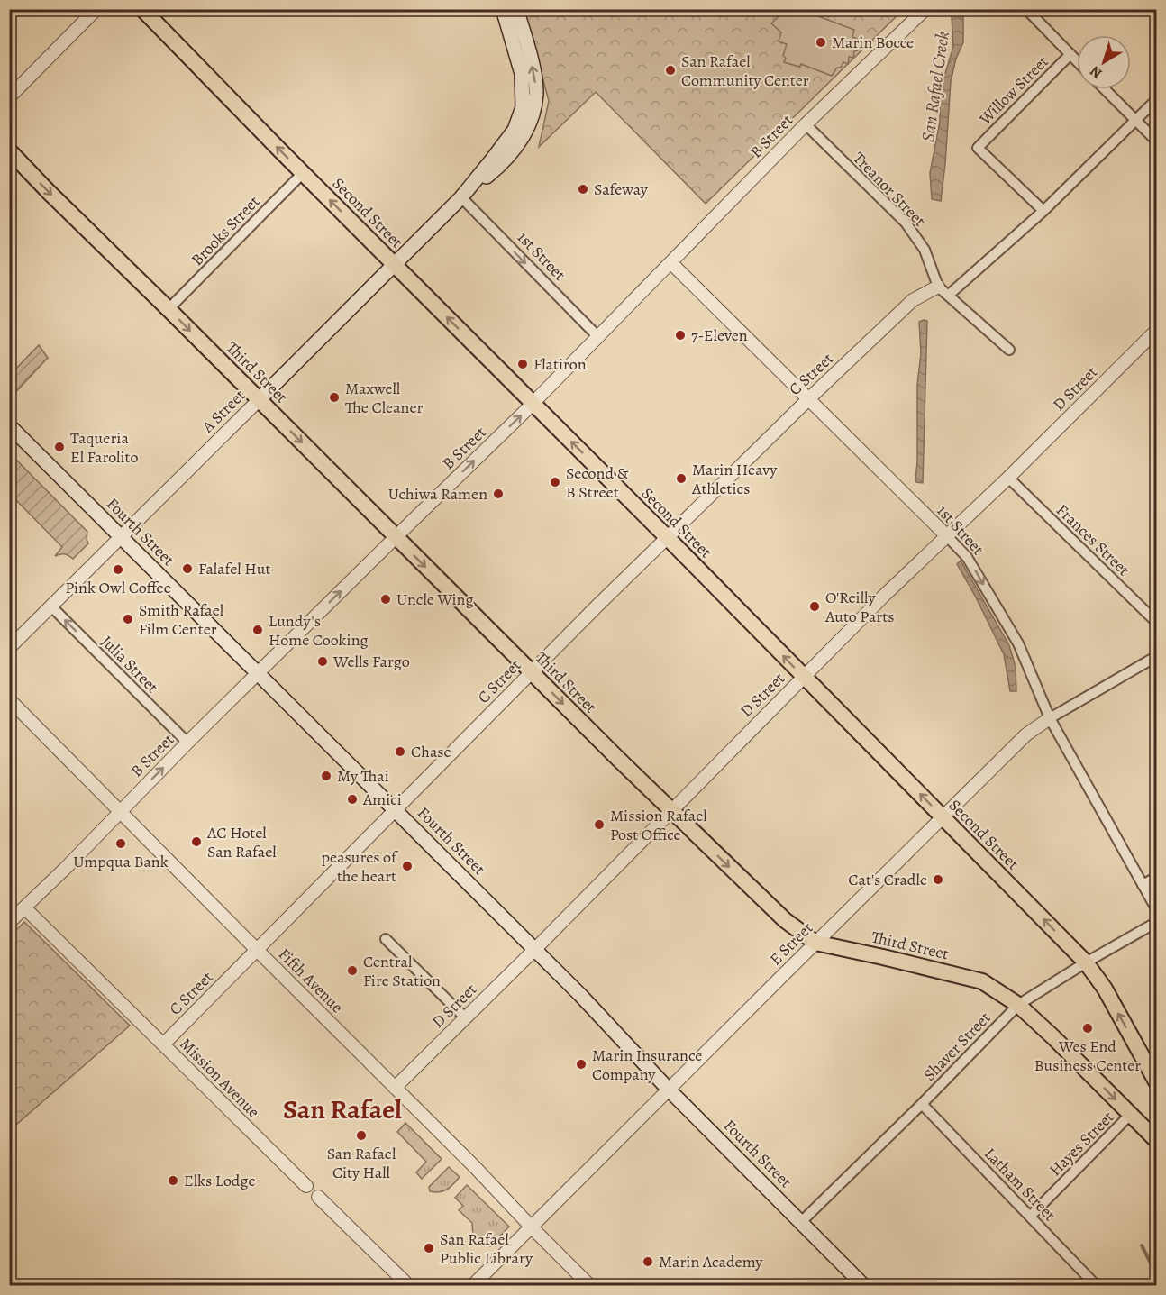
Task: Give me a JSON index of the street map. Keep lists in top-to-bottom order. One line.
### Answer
{"streets":{"main road":["Second Street","Third Street","A Street","Fourth Street"],"street":["Willow Street","B Street","Treanor Street","Brooks Street","1st Street","C Street","D Street","Frances Street","Julia Street","E Street","Fifth Avenue","Shaver Street","Mission Avenue","Hayes Street","Latham Street"]},"crossings":[["Willow Street","C Street"],["B Street","Treanor Street"],["B Street","Second Street"],["B Street","1st Street"],["B Street","Third Street"],["B Street","Fourth Street"],["B Street","Julia Street"],["B Street","Fifth Avenue"],["B Street","Mission Avenue"],["Treanor Street","C Street"],["Second Street","Brooks Street"],["Second Street","C Street"],["Second Street","D Street"],["Second Street","A Street"],["Second Street","E Street"],["Second Street","Shaver Street"],["Brooks Street","Third Street"],["1st Street","C Street"],["1st Street","D Street"],["1st Street","A Street"],["1st Street","E Street"],["Third Street","C Street"],["Third Street","D Street"],["Third Street","A Street"],["Third Street","E Street"],["Third Street","Shaver Street"],["Third Street","Hayes Street"],["C Street","Fourth Street"],["C Street","Fifth Avenue"],["C Street","Mission Avenue"],["D Street","Fourth Street"],["D Street","Frances Street"],["D Street","Fifth Avenue"],["A Street","Fourth Street"],["A Street","Julia Street"],["Fourth Street","E Street"],["Fourth Street","Shaver Street"],["E Street","Fifth Avenue"],["Shaver Street","Latham Street"],["Hayes Street","Latham Street"]],"one_way":["B Street","Second Street","1st Street","Third Street","Julia Street"],"districts":["San Rafael"],"water":["San Rafael Creek"],"places":["Marin Bocce","San Rafael Community Center","Safeway","7-Eleven","Flatiron","Maxwell The Cleaner","Taqueria El Farolito","Marin Heavy Athletics","Second & B Street","Uchiwa Ramen","Falafel Hut","Pink Owl Coffee","Uncle Wing","O'Reilly Auto Parts","Smith Rafael Film Center","Lundy's Home Cooking","Wells Fargo","Chase","My Thai","Amici","Mission Rafael Post Office","AC Hotel San Rafael","Umpqua Bank","peasures of the heart","Cat's Cradle","Central Fire Station","Wes End Business Center","Marin Insurance Company","San Rafael City Hall","Elks Lodge","San Rafael Public Library","Marin Academy"],"north":"bottom left"}
